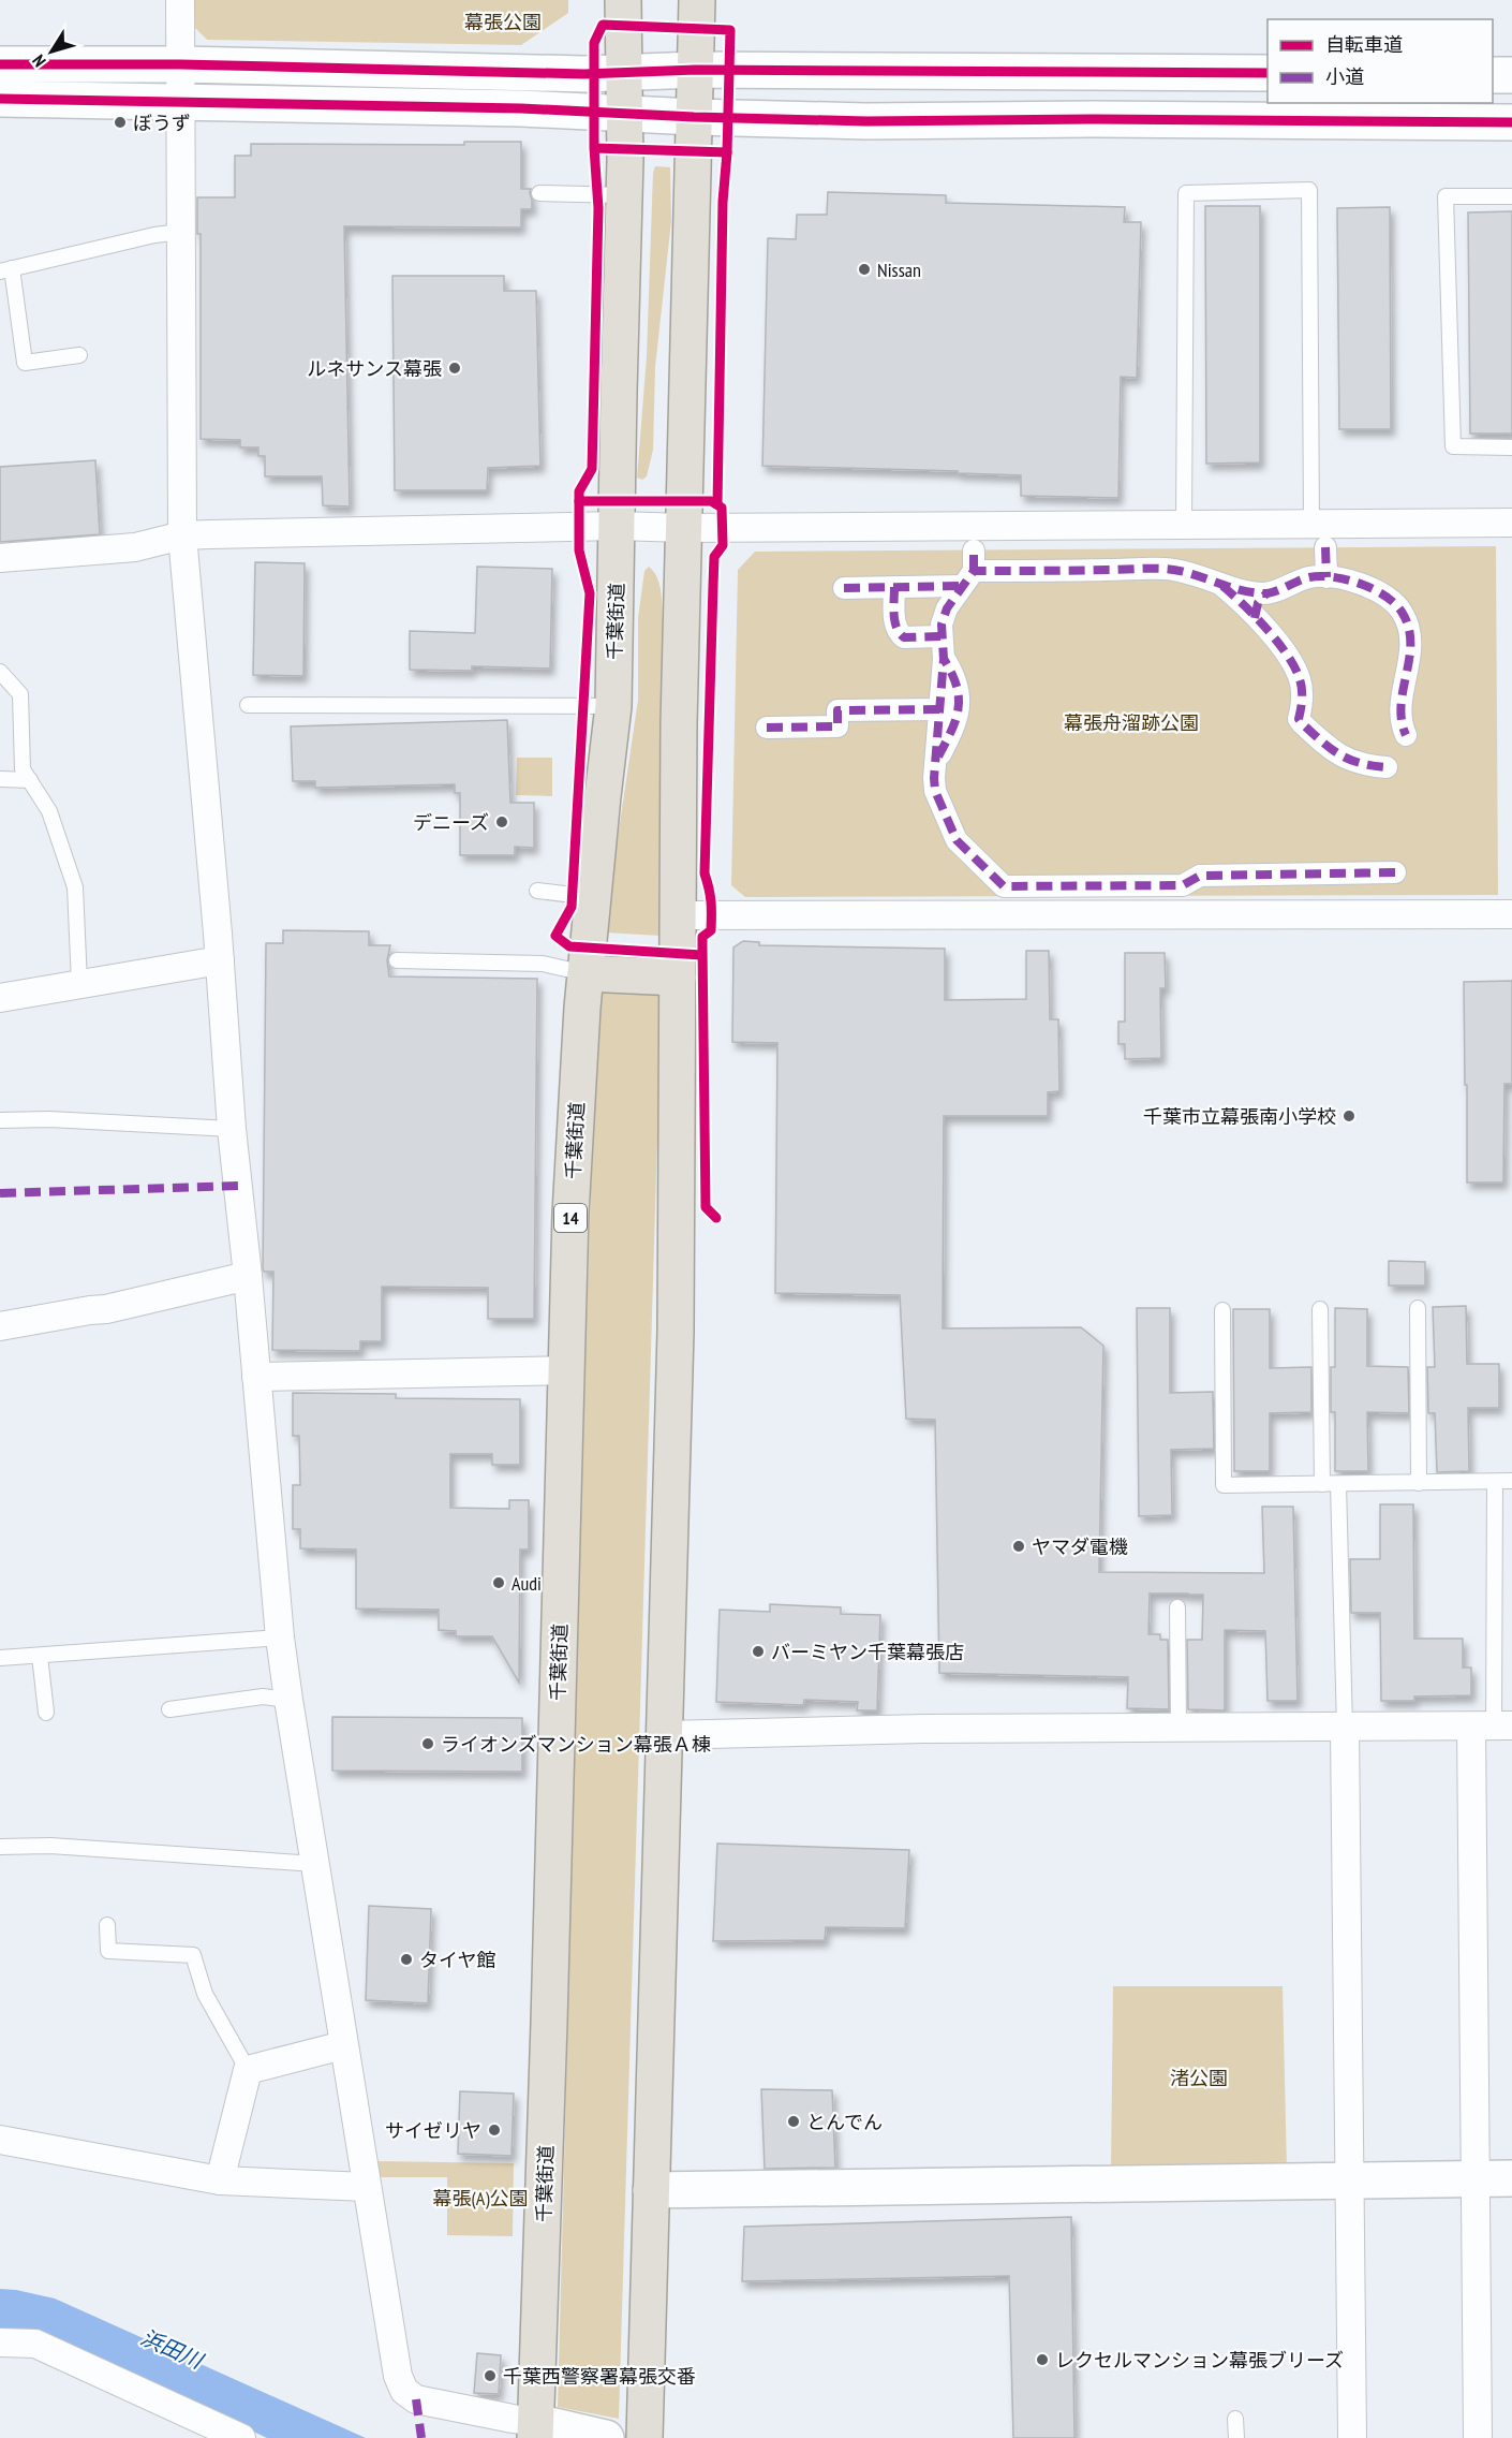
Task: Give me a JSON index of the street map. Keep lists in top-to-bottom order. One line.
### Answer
{"streets":{"highway":["千葉街道","14"]},"water":["浜田川"],"parks":["幕張公園","幕張舟溜跡公園","渚公園","幕張(A)公園"],"places":["ぼうず","Nissan","ルネサンス幕張","デニーズ","千葉市立幕張南小学校","ヤマダ電機","Audi","バーミヤン千葉幕張店","ライオンズマンション幕張Ａ棟","タイヤ館","とんでん","サイゼリヤ","レクセルマンション幕張ブリーズ","千葉西警察署幕張交番"],"legend":["自転車道","小道"],"north":"bottom left"}
